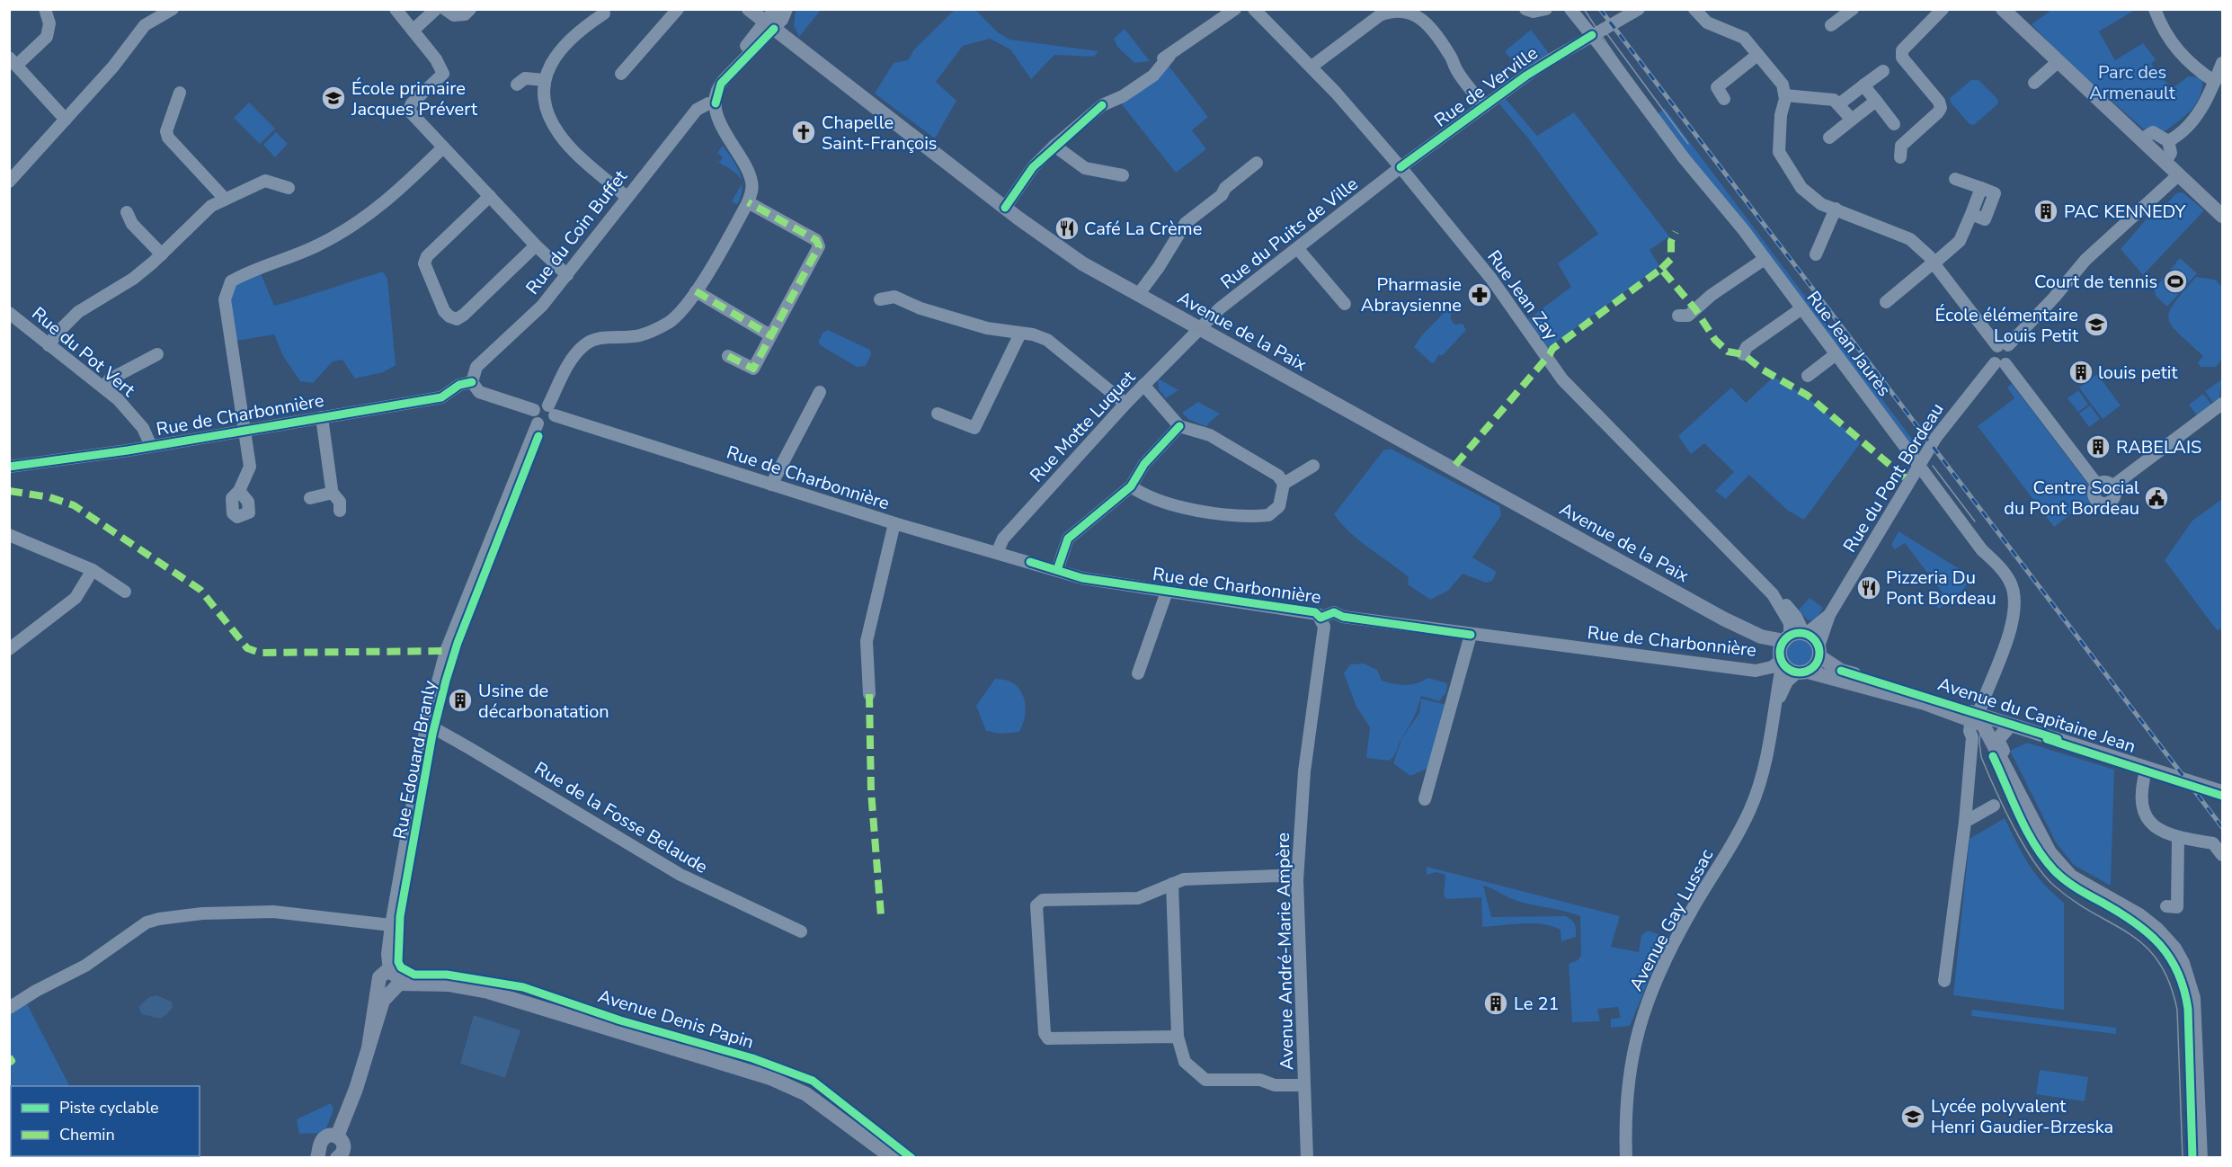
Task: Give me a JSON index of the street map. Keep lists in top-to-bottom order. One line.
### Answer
{"streets":{"main road":["Avenue de la Paix","Avenue du Capitaine Jean","Avenue Denis Papin"],"street":["Rue de Verville","Rue du Coin Buffet","Rue du Puits de Ville","Rue Jean Zay","Rue Jean Jaurès","Rue du Pot Vert","Rue de Charbonnière","Rue Motte Luquet","Rue du Pont Bordeau","Rue Edouard Branly","Rue de la Fosse Belaude","Avenue Gay Lussac","Avenue André-Marie Ampère"]},"crossings":[["Rue de Verville","Rue du Puits de Ville"],["Rue de Verville","Rue Jean Zay"],["Rue de Verville","Rue Jean Jaurès"],["Rue du Coin Buffet","Avenue de la Paix"],["Rue du Coin Buffet","Rue de Charbonnière"],["Rue du Puits de Ville","Rue Jean Zay"],["Rue du Puits de Ville","Avenue de la Paix"],["Rue du Puits de Ville","Rue Motte Luquet"],["Rue Jean Zay","Avenue de la Paix"],["Rue Jean Zay","Rue de Charbonnière"],["Rue Jean Zay","Rue du Pont Bordeau"],["Rue Jean Zay","Avenue du Capitaine Jean"],["Rue Jean Zay","Avenue Gay Lussac"],["Avenue de la Paix","Rue de Charbonnière"],["Avenue de la Paix","Rue Motte Luquet"],["Avenue de la Paix","Rue du Pont Bordeau"],["Avenue de la Paix","Avenue du Capitaine Jean"],["Avenue de la Paix","Avenue Gay Lussac"],["Rue Jean Jaurès","Rue du Pont Bordeau"],["Rue Jean Jaurès","Avenue du Capitaine Jean"],["Rue du Pot Vert","Rue de Charbonnière"],["Rue de Charbonnière","Rue Motte Luquet"],["Rue de Charbonnière","Rue du Pont Bordeau"],["Rue de Charbonnière","Avenue du Capitaine Jean"],["Rue de Charbonnière","Rue Edouard Branly"],["Rue de Charbonnière","Avenue Gay Lussac"],["Rue de Charbonnière","Avenue André-Marie Ampère"],["Rue du Pont Bordeau","Avenue du Capitaine Jean"],["Rue du Pont Bordeau","Avenue Gay Lussac"],["Avenue du Capitaine Jean","Avenue Gay Lussac"],["Rue Edouard Branly","Rue de la Fosse Belaude"],["Rue Edouard Branly","Avenue Denis Papin"]],"parks":["Parc des Armenault"],"places":{"school or university":["École primaire Jacques Prévert","École élémentaire Louis Petit","Lycée polyvalent Henri Gaudier-Brzeska"],"church":["Chapelle Saint-François"],"building":["PAC KENNEDY","louis petit","RABELAIS","Usine de décarbonatation","Le 21"],"restaurant":["Café La Crème","Pizzeria Du Pont Bordeau"],"sports":["Court de tennis"],"pharmacy":["Pharmasie Abraysienne"],"public building":["Centre Social du Pont Bordeau"]},"legend":["Piste cyclable","Chemin"]}
